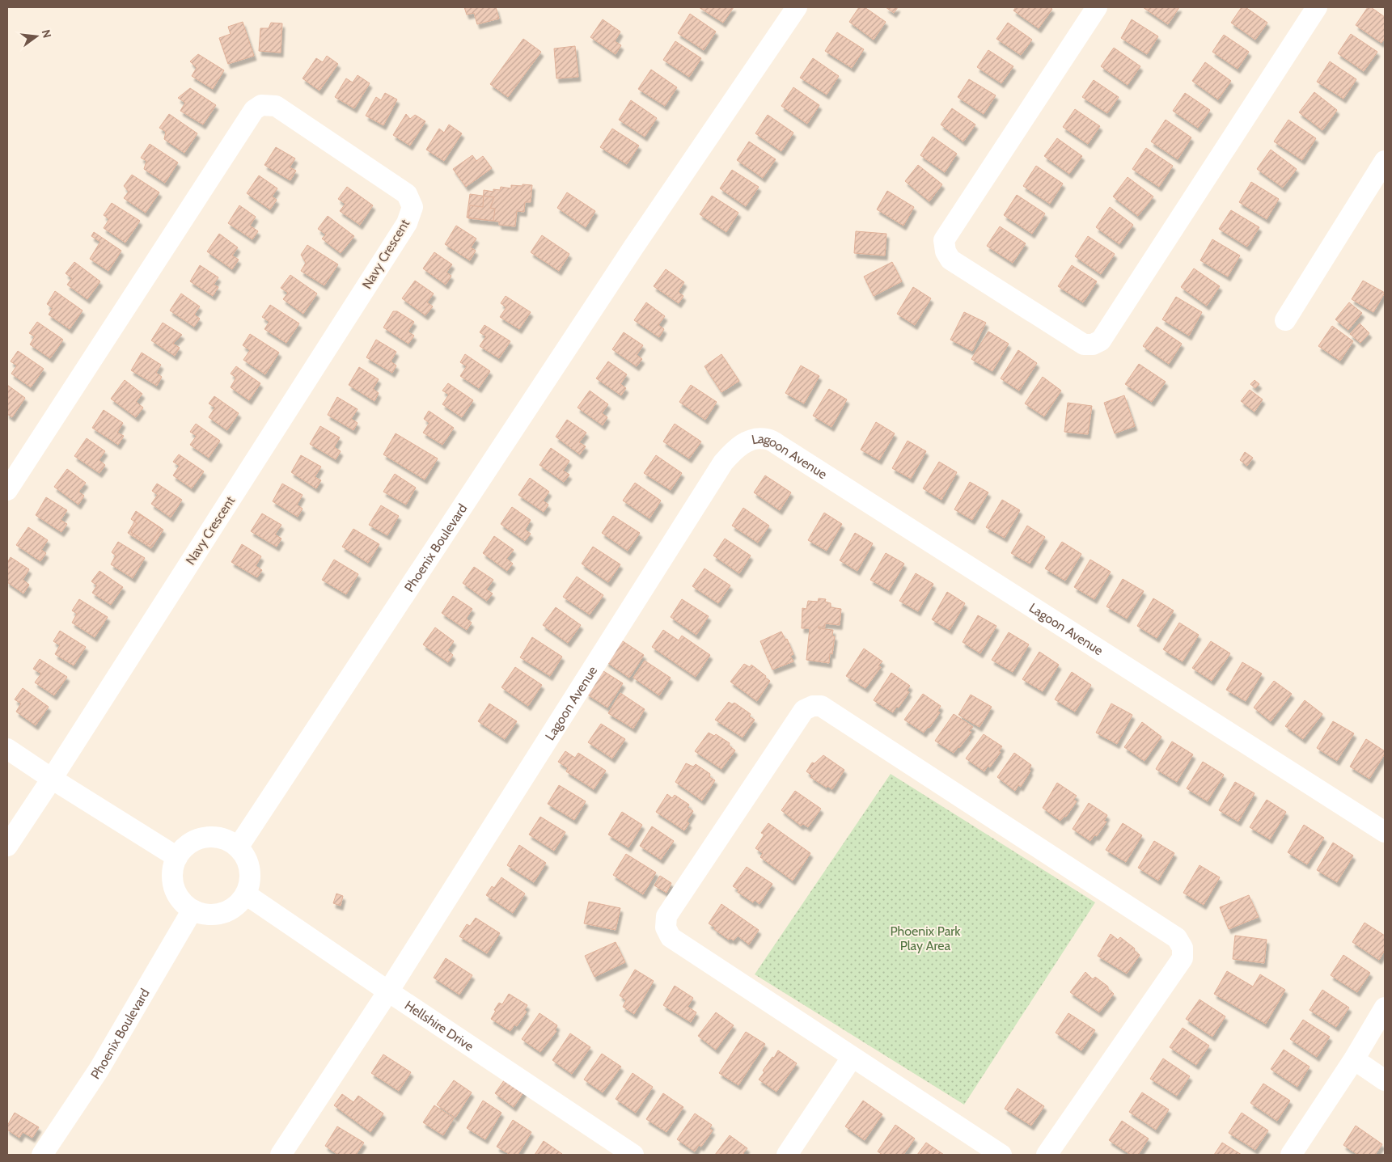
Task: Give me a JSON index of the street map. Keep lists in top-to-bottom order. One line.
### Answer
{"streets":{"street":["Navy Crescent","Lagoon Avenue","Phoenix Boulevard","Hellshire Drive"]},"crossings":[["Lagoon Avenue","Hellshire Drive"],["Phoenix Boulevard","Hellshire Drive"]],"parks":["Phoenix Park Play Area"],"north":"right"}
